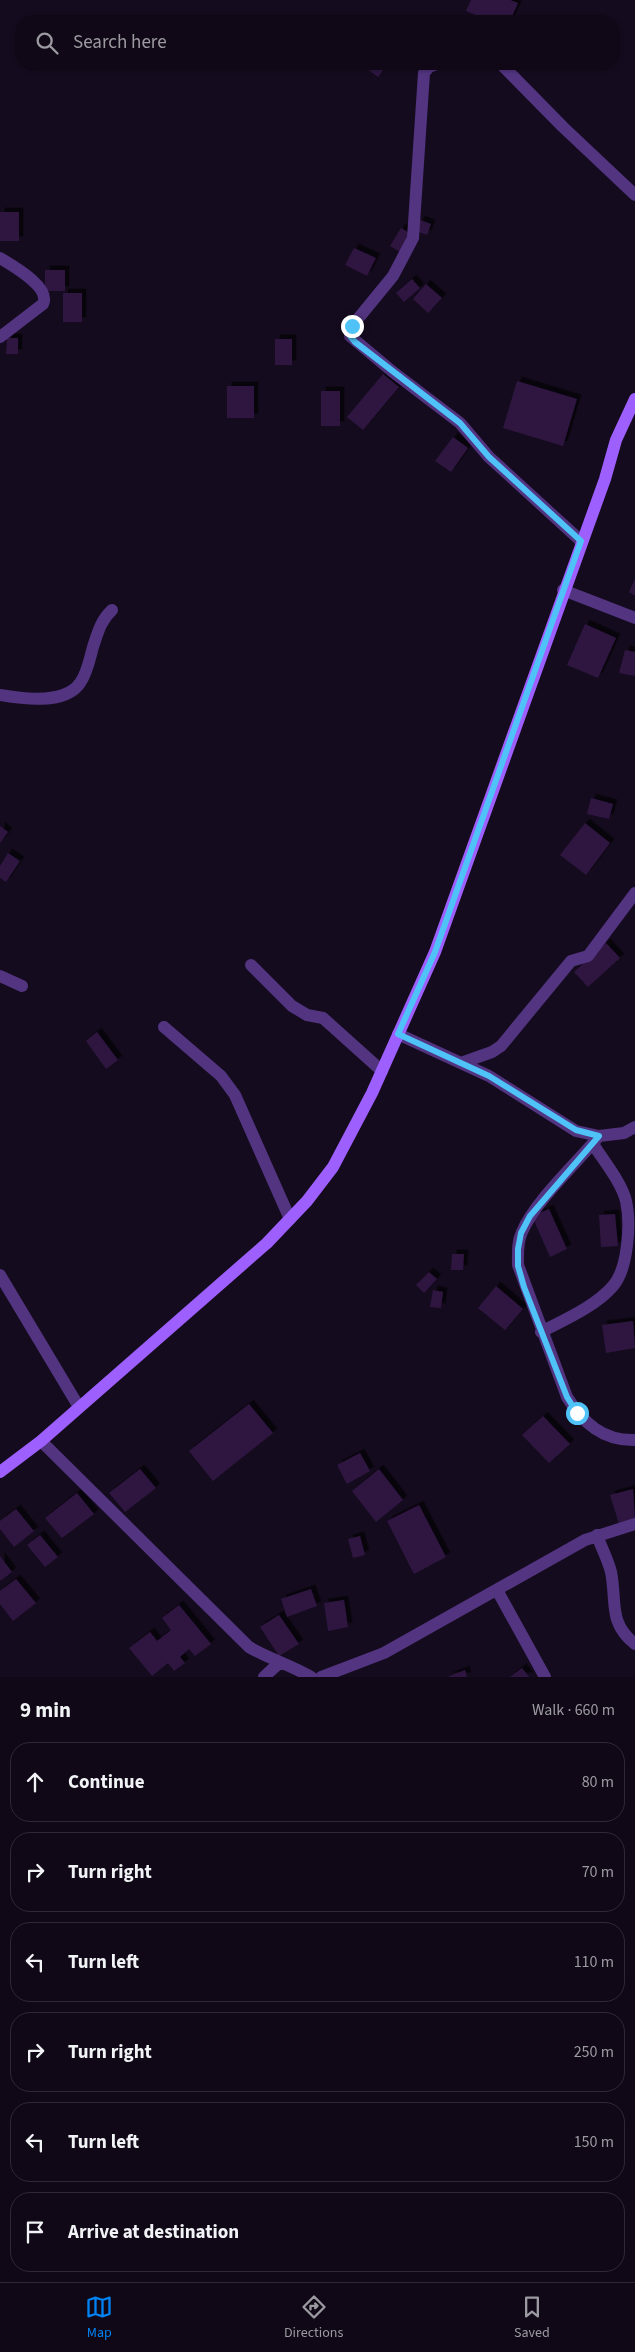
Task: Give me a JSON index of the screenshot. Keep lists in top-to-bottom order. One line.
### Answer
{"page":{"search":"Search here","heading":["9 min","Walk · 660 m"],"list":[["Continue","80 m"],["Turn right","70 m"],["Turn left","110 m"],["Turn right","250 m"],["Turn left","150 m"],"Arrive at destination"],"nav":["Map","Directions","Saved"]}}
